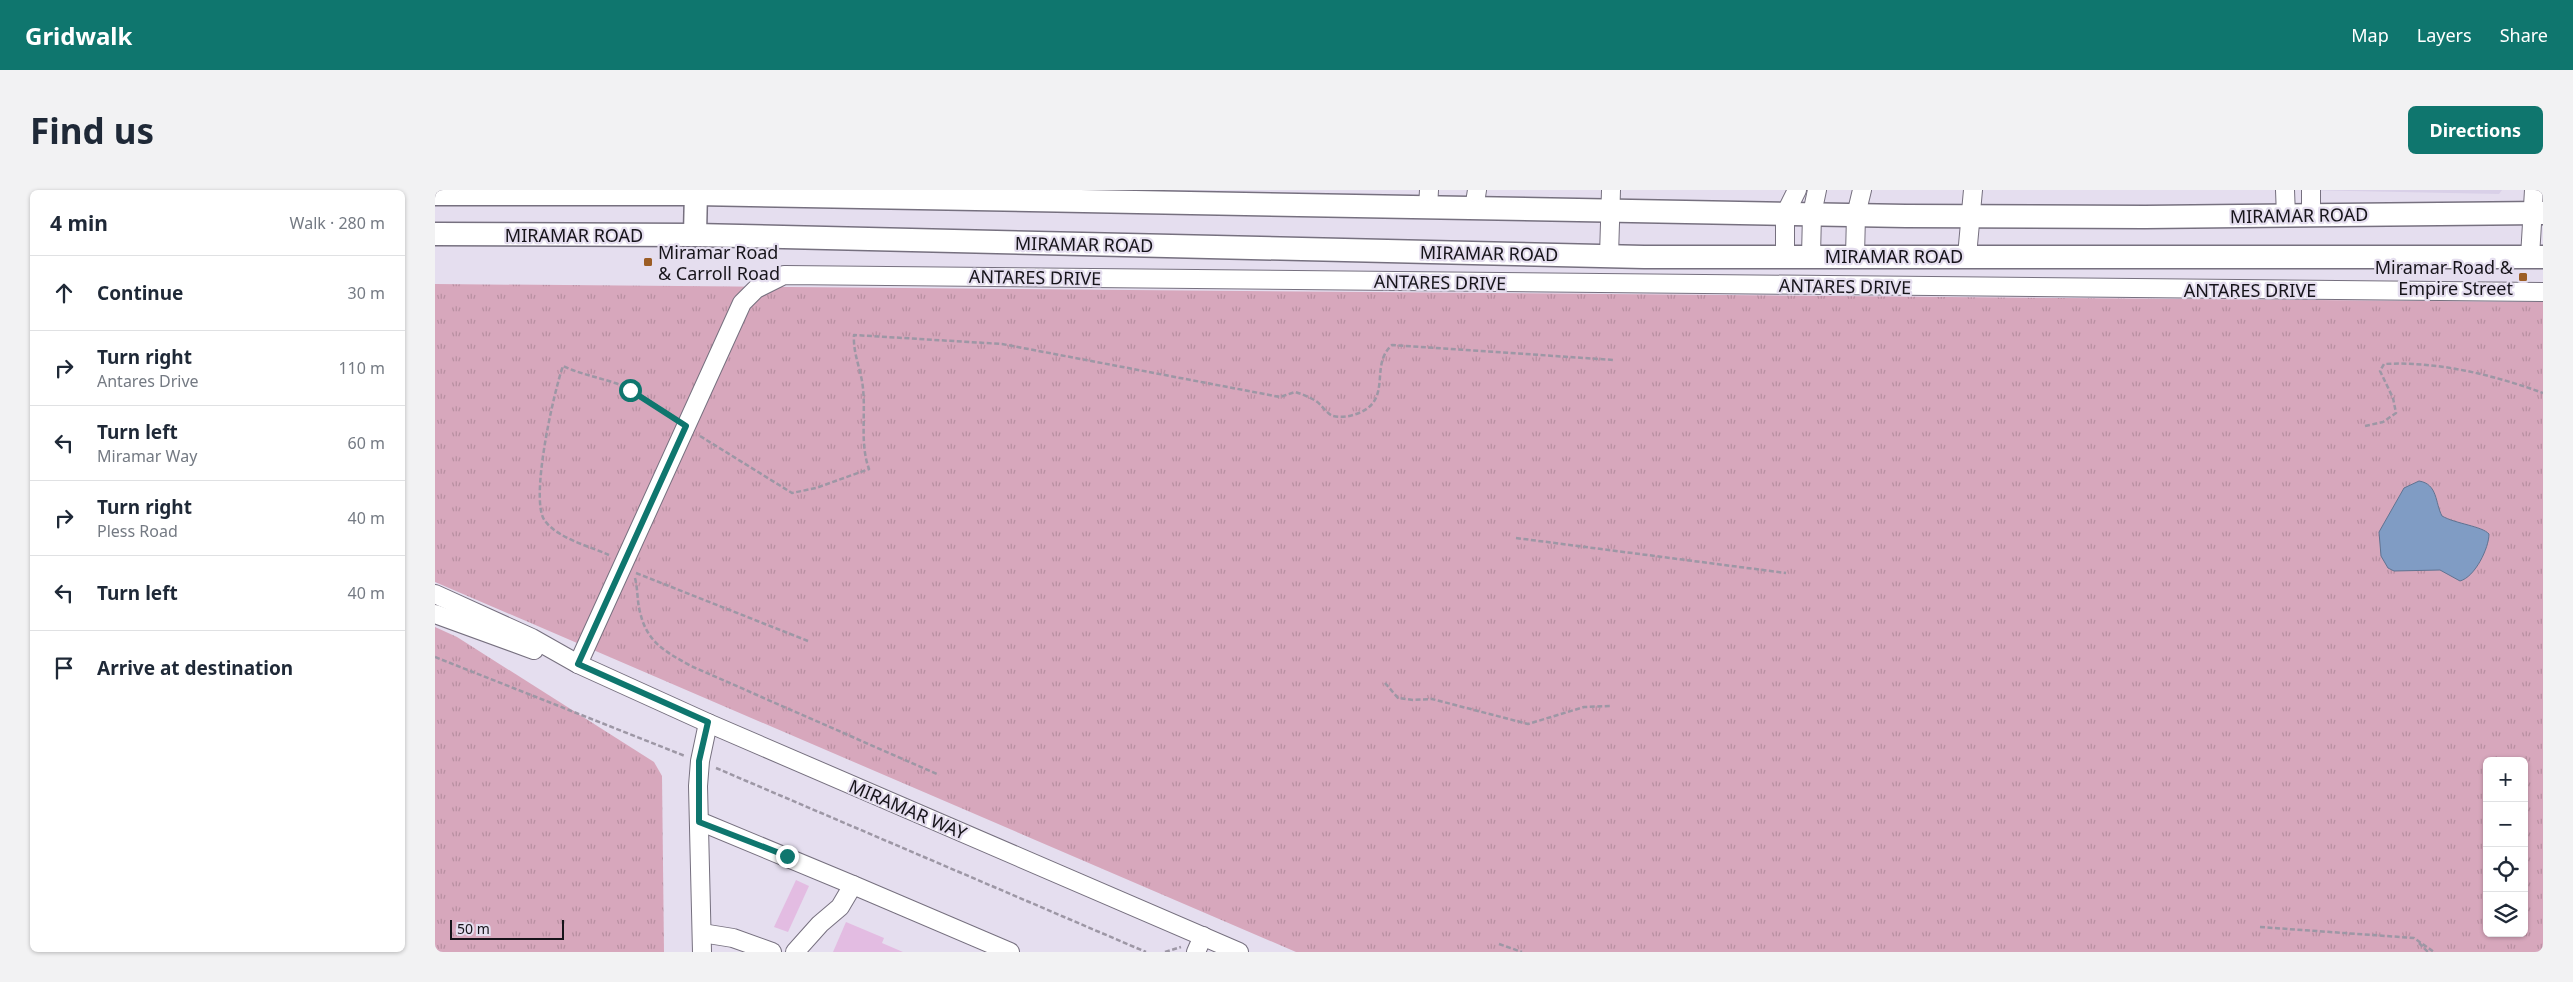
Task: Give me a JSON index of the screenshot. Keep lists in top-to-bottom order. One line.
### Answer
{"streets":{"main road":["MIRAMAR ROAD"],"street":["ANTARES DRIVE","MIRAMAR WAY"]},"crossings":[["ANTARES DRIVE","MIRAMAR WAY"]],"places":{"transit":["Miramar Road & Carroll Road","Miramar Road & Empire Street"]},"scale_bar":"50 m","page":{"header":"Gridwalk","nav":["Map","Layers","Share"],"buttons":"Directions","title":"Find us","heading":["4 min","Walk · 280 m"],"list":[["Continue","30 m"],["Turn right","Antares Drive","110 m"],["Turn left","Miramar Way","60 m"],["Turn right","Pless Road","40 m"],["Turn left","40 m"],"Arrive at destination"],"map_buttons":["+","−"],"scale":"50 m"}}
